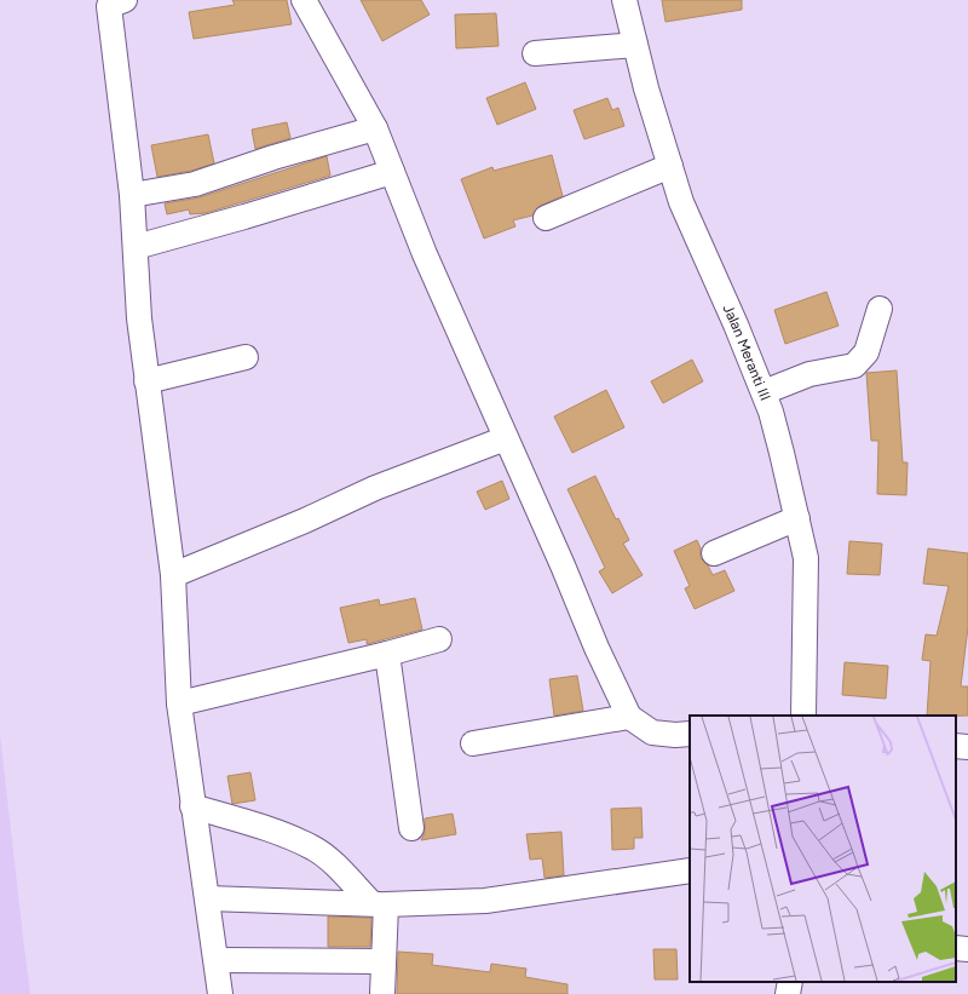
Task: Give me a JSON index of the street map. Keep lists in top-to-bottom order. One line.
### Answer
{"streets":{"street":["Jalan Meranti III"]}}
